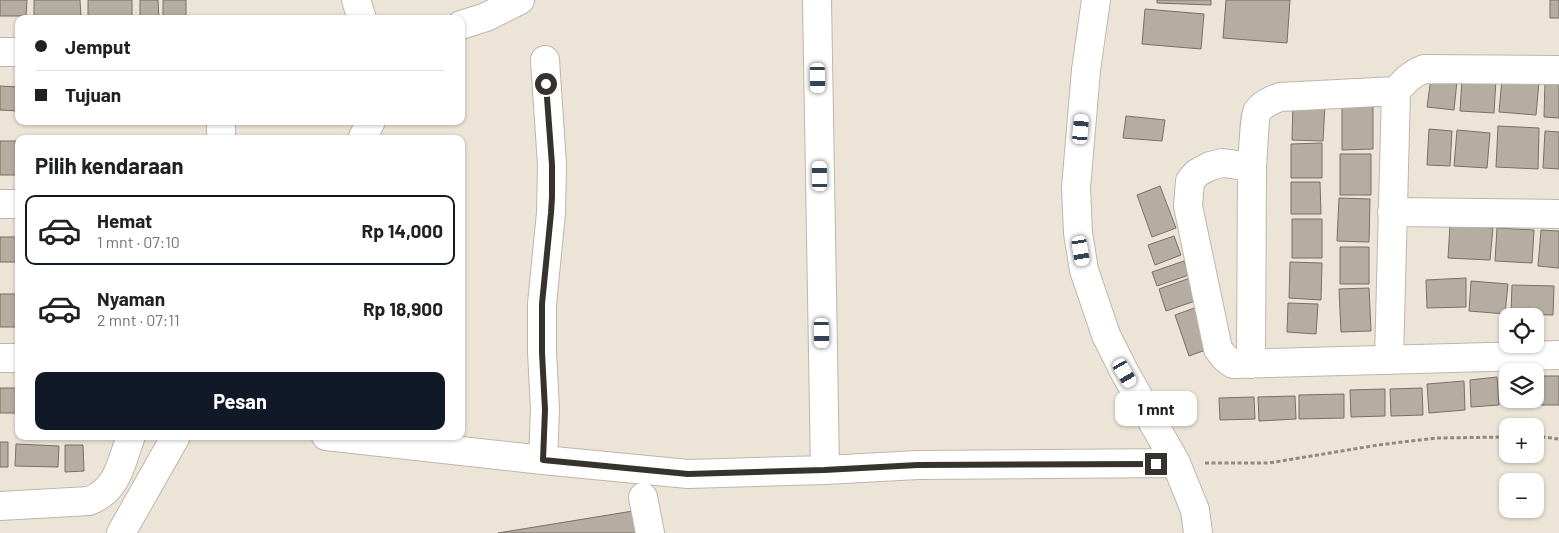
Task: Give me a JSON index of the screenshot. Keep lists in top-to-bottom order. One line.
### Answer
{"page":{"banner":["Jemput","Tujuan"],"heading":"Pilih kendaraan","list":[{"name":"Hemat","note":"1 mnt · 07:10","value":"Rp 14,000"},{"name":"Nyaman","note":"2 mnt · 07:11","value":"Rp 18,900"}],"map_buttons":["+","−"],"buttons":"Pesan","bubble":"1 mnt"}}
